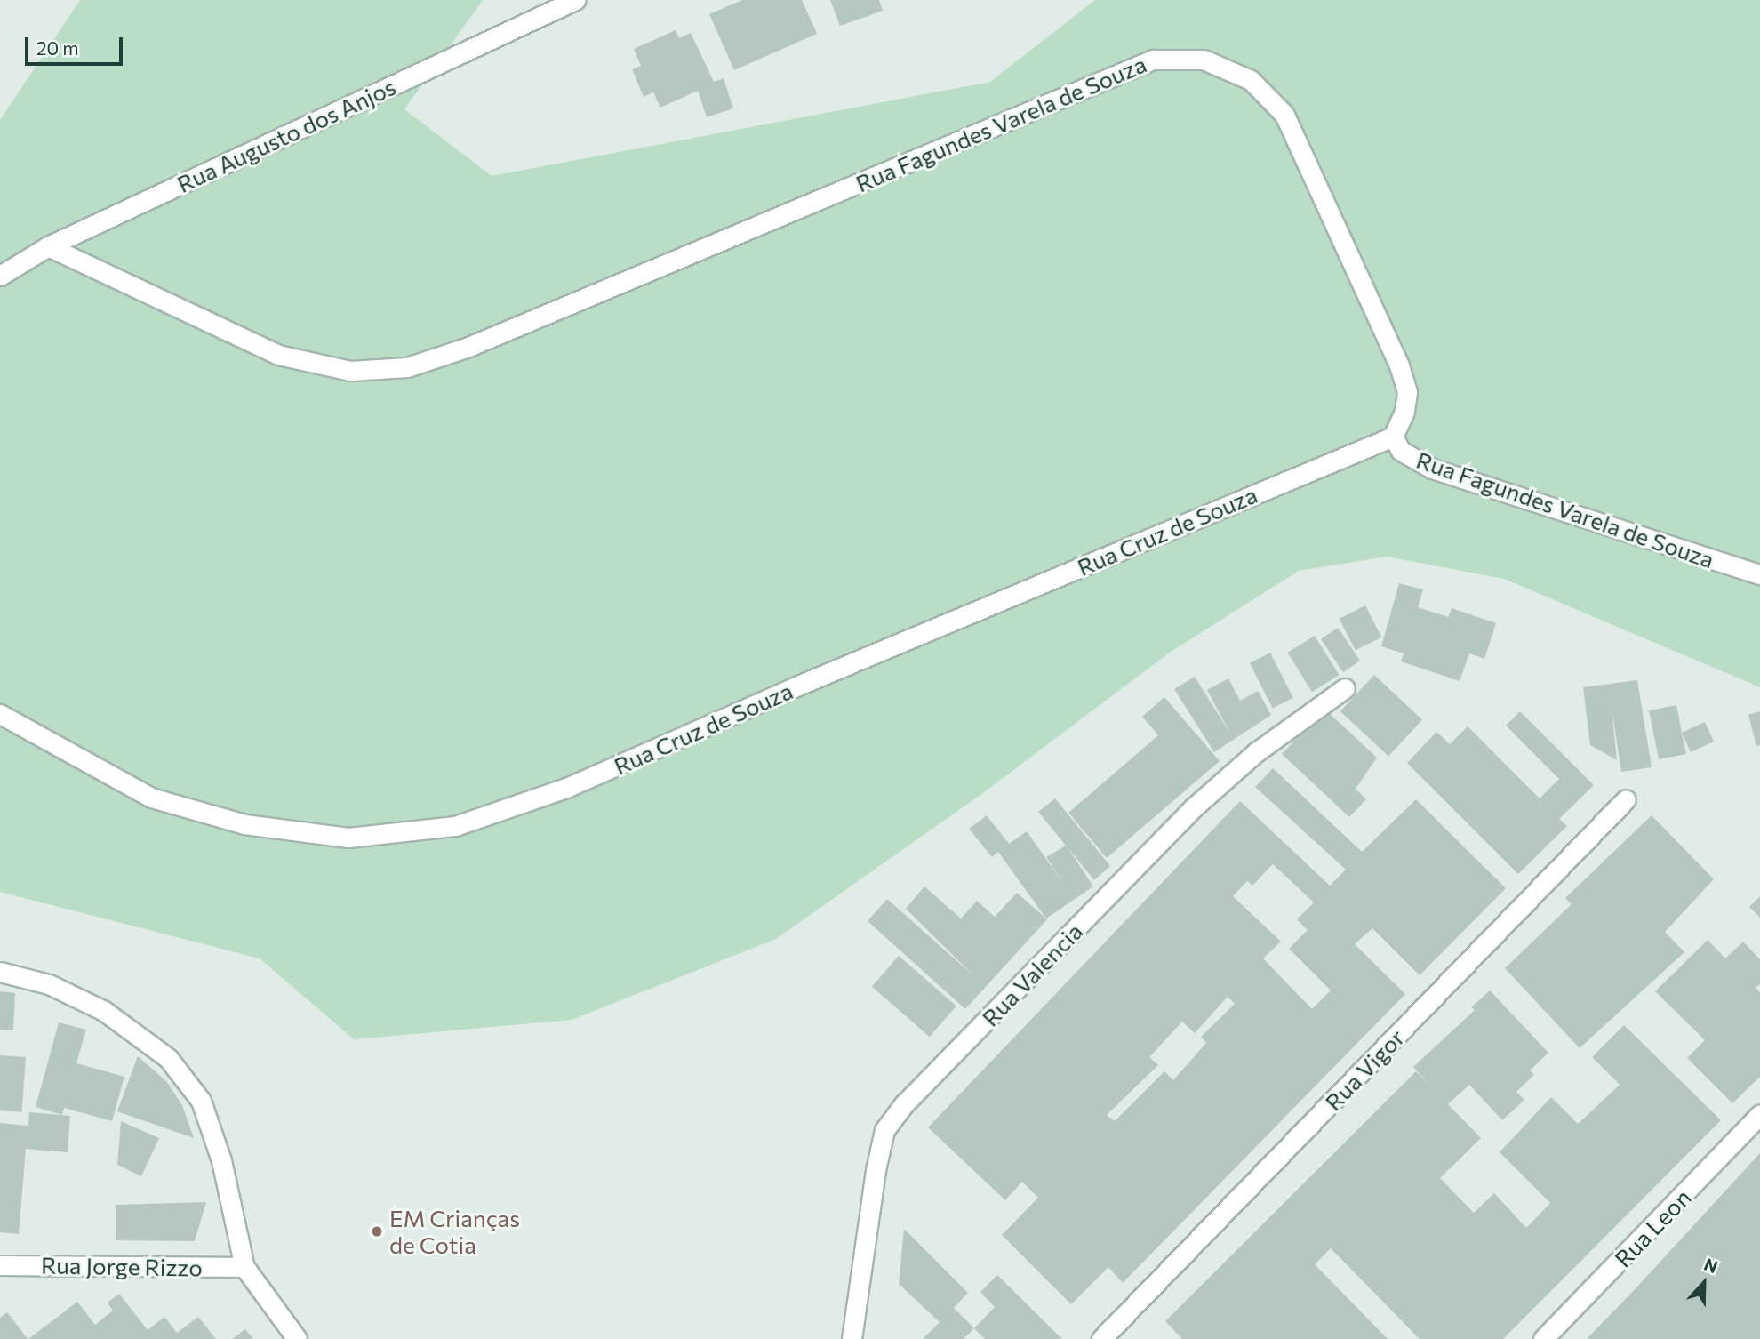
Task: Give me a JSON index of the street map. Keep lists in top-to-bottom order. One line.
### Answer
{"streets":{"street":["Rua Fagundes Varela de Souza","Rua Augusto dos Anjos","Rua Cruz de Souza","Rua Valencia","Rua Vigor","Rua Leon","Rua Jorge Rizzo"]},"crossings":[["Rua Fagundes Varela de Souza","Rua Augusto dos Anjos"],["Rua Fagundes Varela de Souza","Rua Cruz de Souza"]],"places":["EM Crianças de Cotia"],"scale_bar":"20 m","north":"top"}
